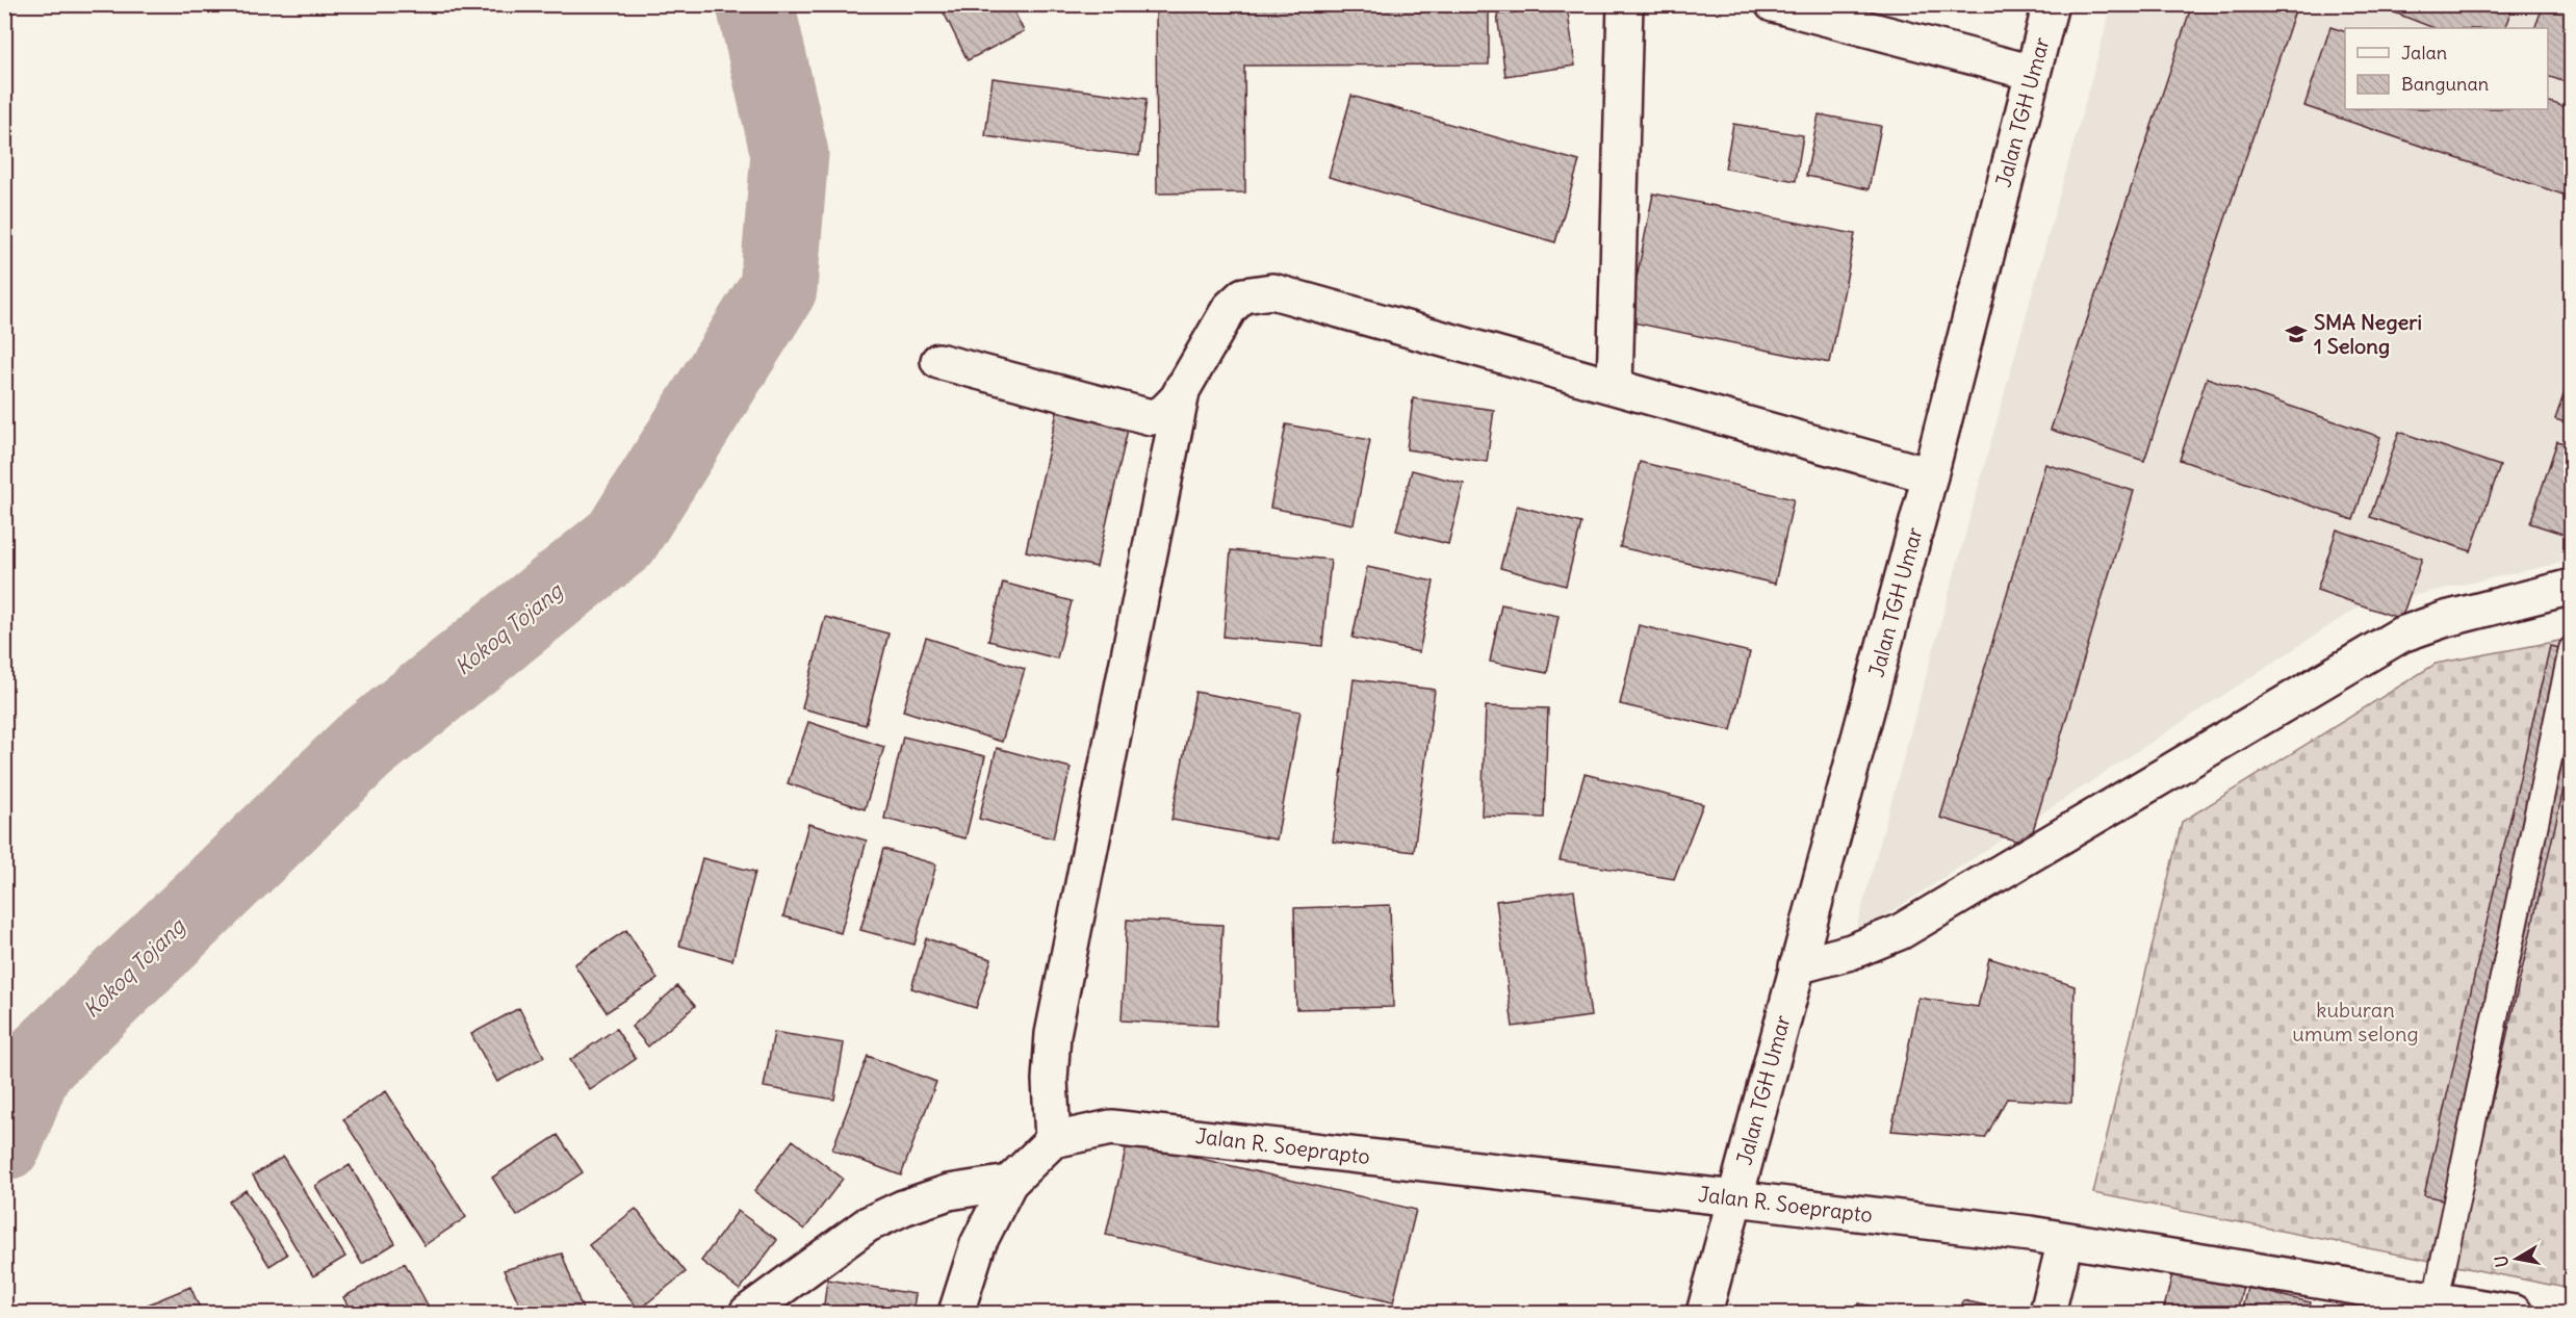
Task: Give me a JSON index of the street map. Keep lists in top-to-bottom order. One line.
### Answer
{"streets":{"street":["Jalan TGH Umar","Jalan R. Soeprapto"]},"crossings":[["Jalan TGH Umar","Jalan R. Soeprapto"]],"water":["Kokoq Tojang"],"parks":["kuburan umum selong"],"places":{"school or university":["SMA Negeri 1 Selong"]},"legend":["Jalan","Bangunan"],"north":"left"}
